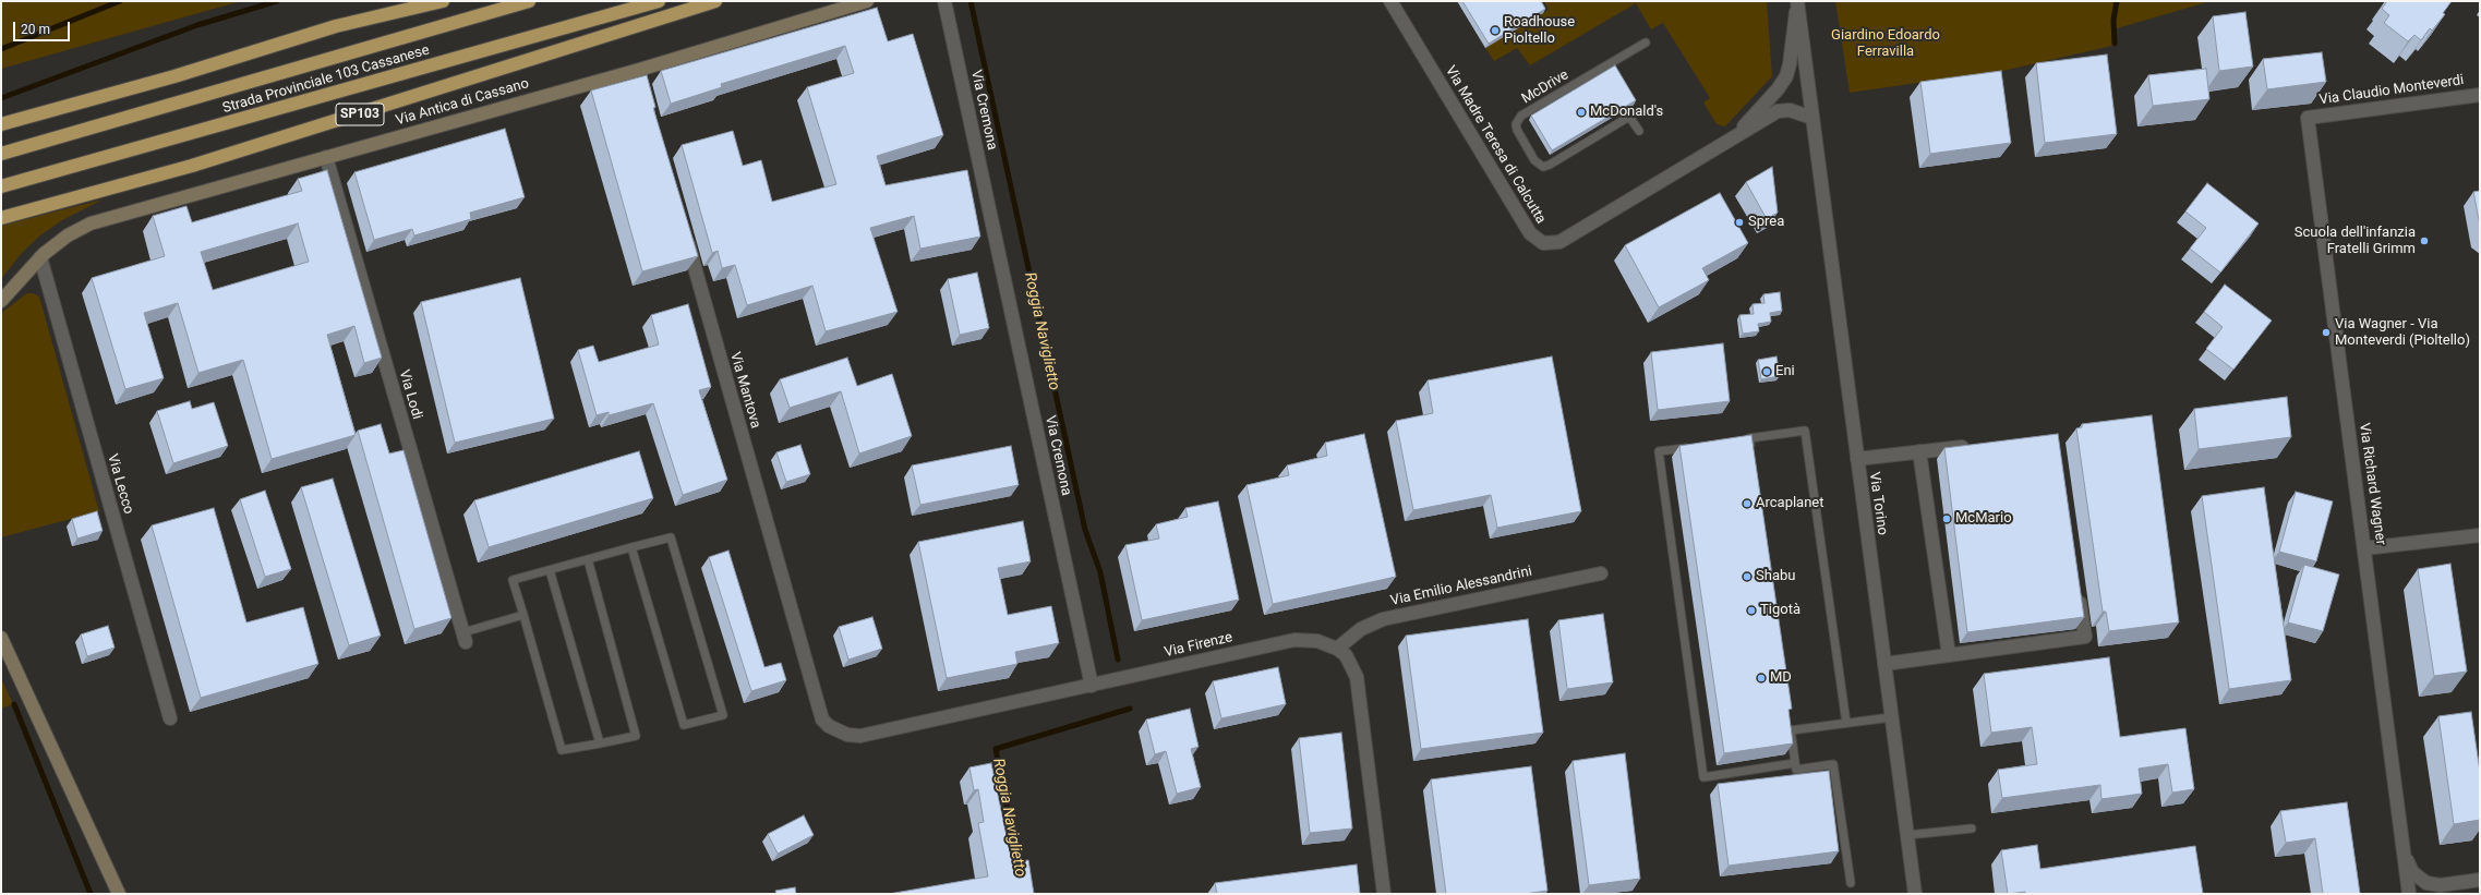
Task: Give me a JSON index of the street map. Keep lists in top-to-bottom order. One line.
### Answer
{"streets":{"highway":["Strada Provinciale 103 Cassanese","SP103"],"main road":["Via Antica di Cassano"],"street":["Via Claudio Monteverdi","Via Cremona","Via Madre Teresa di Calcutta","Via Mantova","Via Lodi","Via Lecco","Via Richard Wagner","Via Torino","Via Emilio Alessandrini","Via Firenze"],"lane":["McDrive"]},"crossings":[["Via Claudio Monteverdi","Via Richard Wagner"],["Via Antica di Cassano","Via Lodi"],["Via Antica di Cassano","Via Lecco"],["Via Cremona","Via Firenze"],["Via Madre Teresa di Calcutta","Via Torino"],["Via Mantova","Via Firenze"],["Via Emilio Alessandrini","Via Firenze"]],"water":["Roggia Naviglietto"],"parks":["Giardino Edoardo Ferravilla"],"places":["Roadhouse Pioltello","McDonald's","Sprea","Scuola dell'infanzia Fratelli Grimm","Via Wagner - Via Monteverdi (Pioltello)","Eni","Arcaplanet","McMario","Shabu","Tigotà","MD"],"scale_bar":"20 m"}
